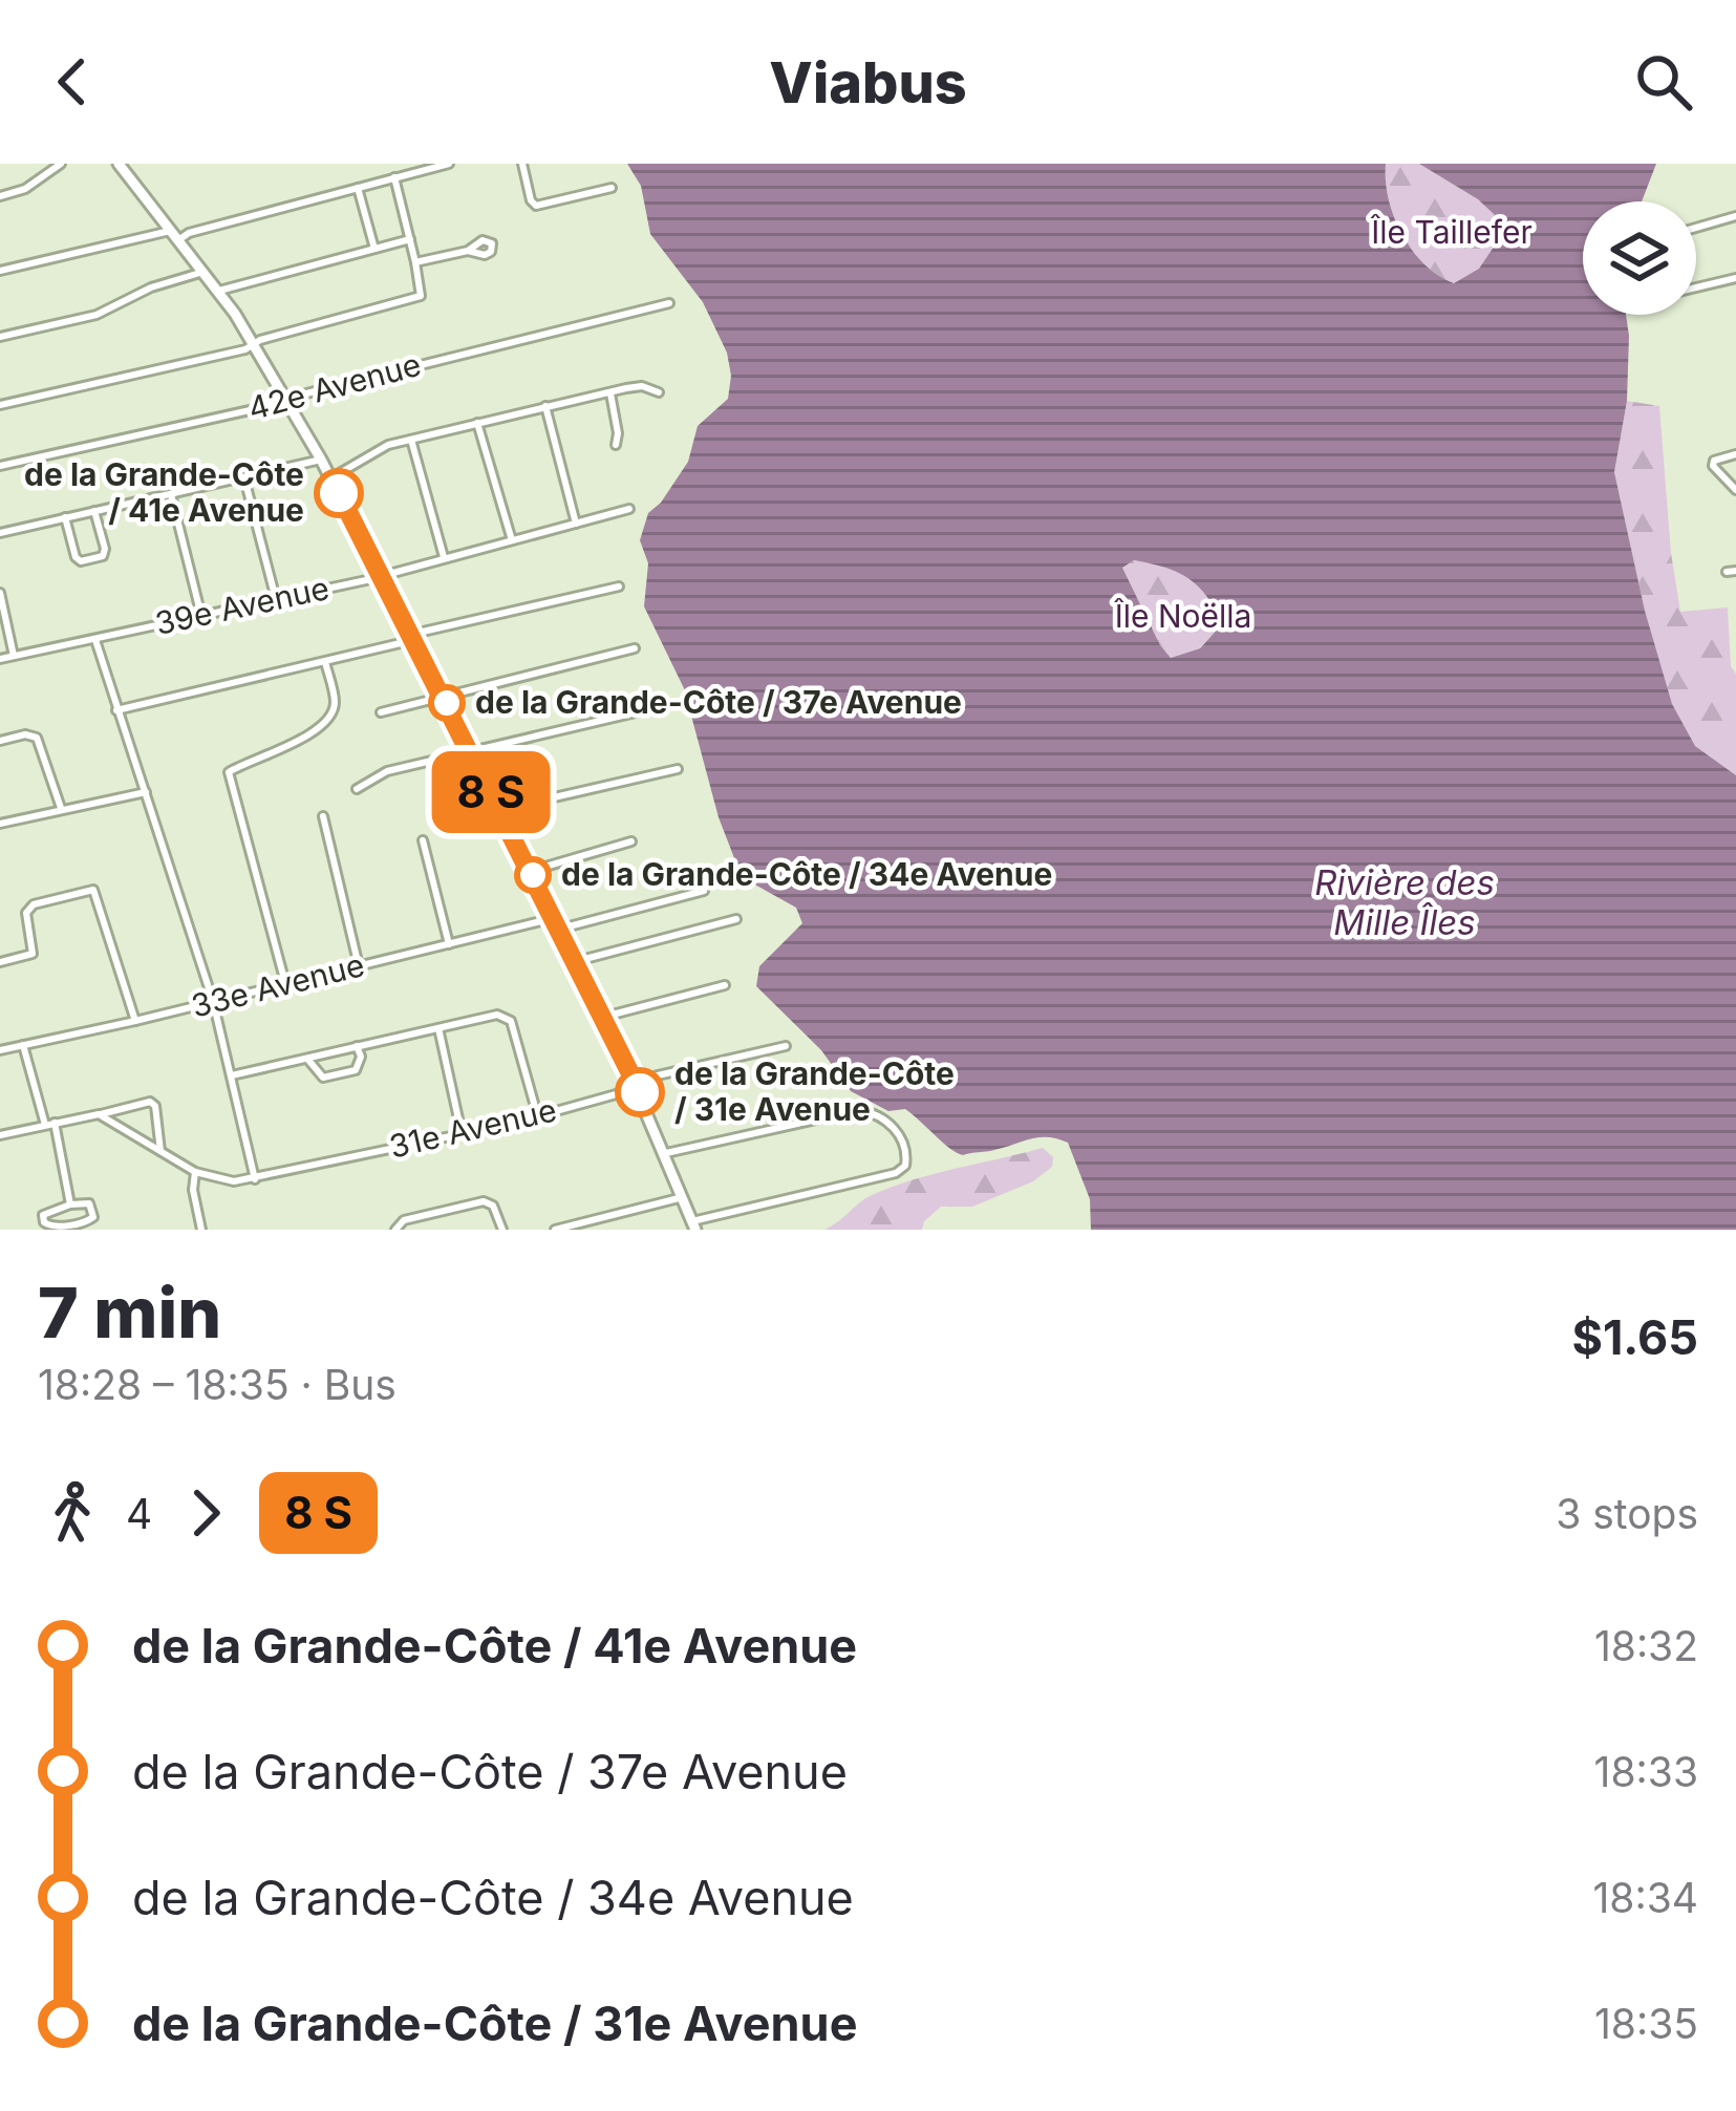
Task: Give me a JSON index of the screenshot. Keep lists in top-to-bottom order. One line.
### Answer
{"streets":{"street":["42e Avenue","39e Avenue","33e Avenue","31e Avenue"]},"water":["Rivière des Mille Îles"],"parks":["Île Taillefer","Île Noëlla"],"places":["de la Grande-Côte / 41e Avenue","de la Grande-Côte / 37e Avenue","de la Grande-Côte / 34e Avenue","de la Grande-Côte / 31e Avenue"],"page":{"header":"Viabus","on_map":"8 S","heading":["7 min","18:28 – 18:35 · Bus","$1.65"],"legs":["4","8 S","3 stops"],"list":[{"name":"de la Grande-Côte / 41e Avenue","value":"18:32"},{"name":"de la Grande-Côte / 37e Avenue","value":"18:33"},{"name":"de la Grande-Côte / 34e Avenue","value":"18:34"},{"name":"de la Grande-Côte / 31e Avenue","value":"18:35"}]}}
